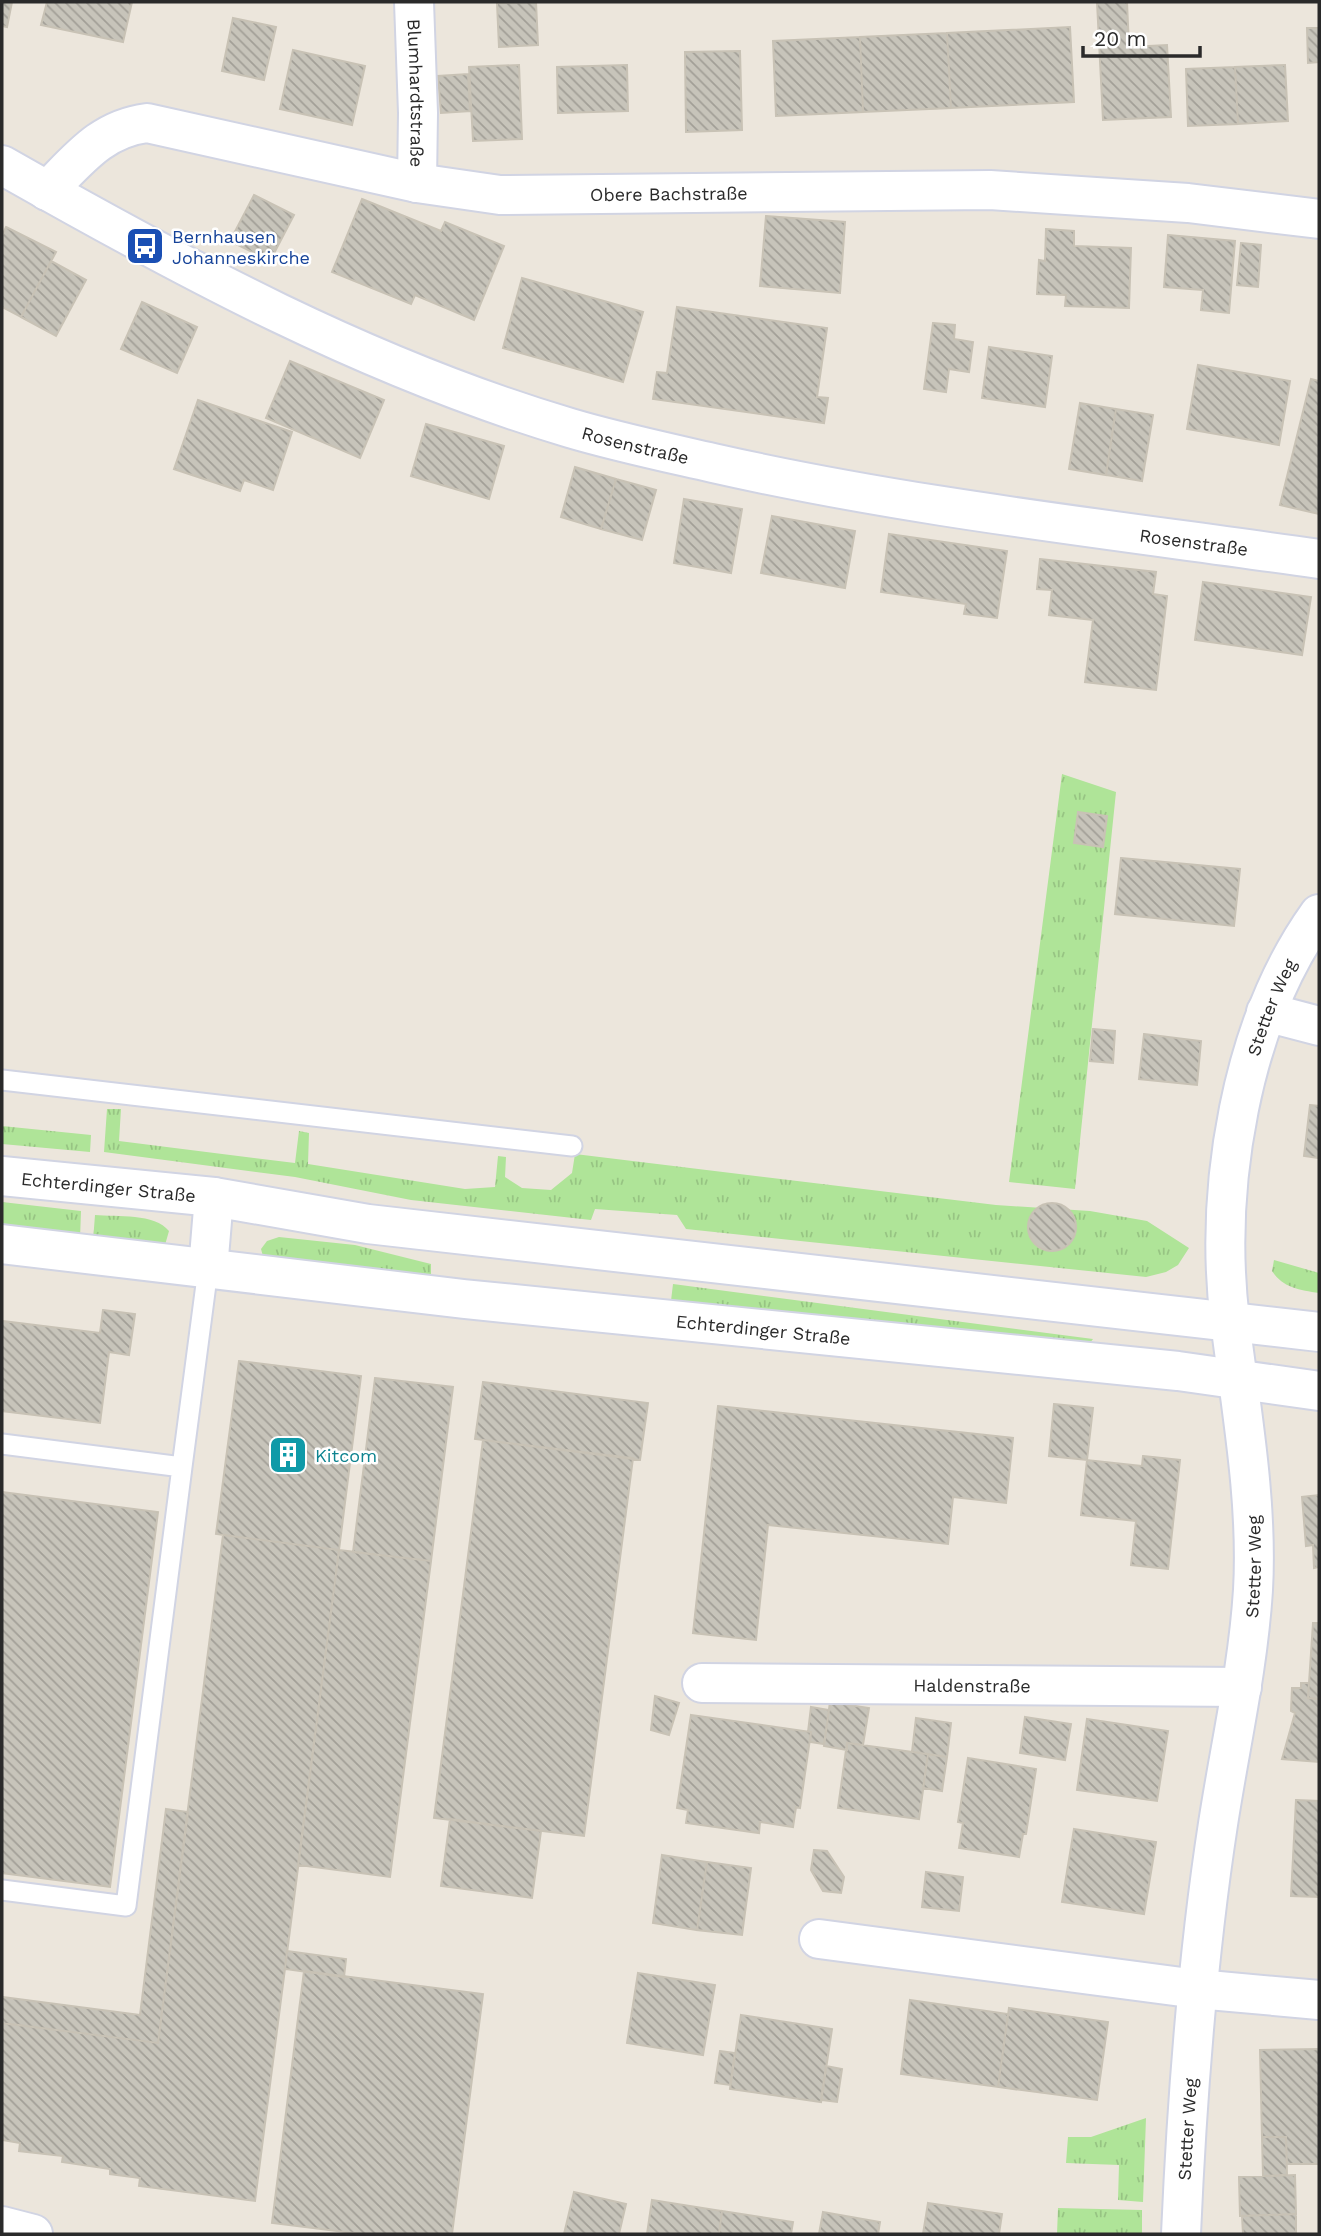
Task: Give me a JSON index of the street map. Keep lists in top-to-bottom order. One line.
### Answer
{"streets":{"street":["Blumhardtstraße","Obere Bachstraße","Rosenstraße","Stetter Weg","Echterdinger Straße","Haldenstraße"]},"crossings":[["Blumhardtstraße","Obere Bachstraße"],["Obere Bachstraße","Rosenstraße"],["Stetter Weg","Echterdinger Straße"],["Stetter Weg","Haldenstraße"]],"places":{"bus stop":["Bernhausen Johanneskirche"],"building":["Kitcom"]},"scale_bar":"20 m"}
